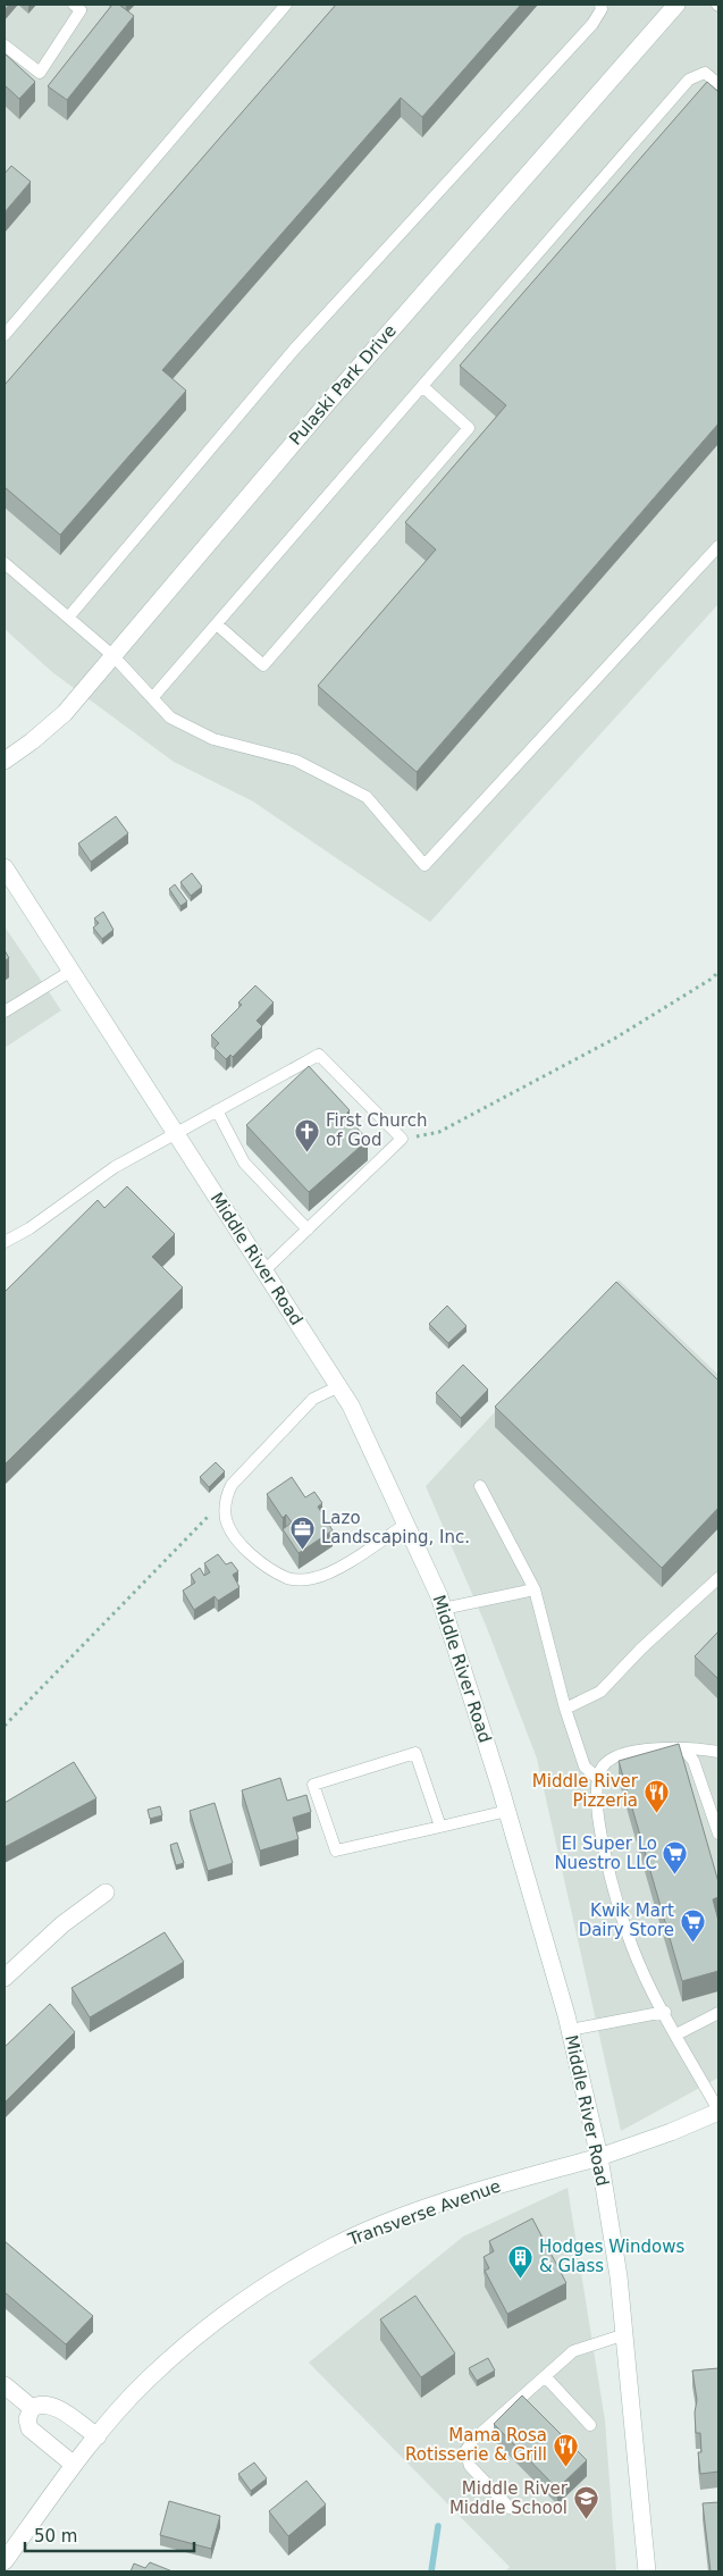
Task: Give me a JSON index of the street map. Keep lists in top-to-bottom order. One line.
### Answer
{"streets":{"street":["Pulaski Park Drive","Middle River Road","Transverse Avenue"]},"crossings":[["Middle River Road","Transverse Avenue"]],"places":{"church":["First Church of God"],"office":["Lazo Landscaping, Inc."],"restaurant":["Middle River Pizzeria","Mama Rosa Rotisserie & Grill"],"supermarket":["El Super Lo Nuestro LLC","Kwik Mart Dairy Store"],"building":["Hodges Windows & Glass"],"school or university":["Middle River Middle School"]},"scale_bar":"50 m"}
